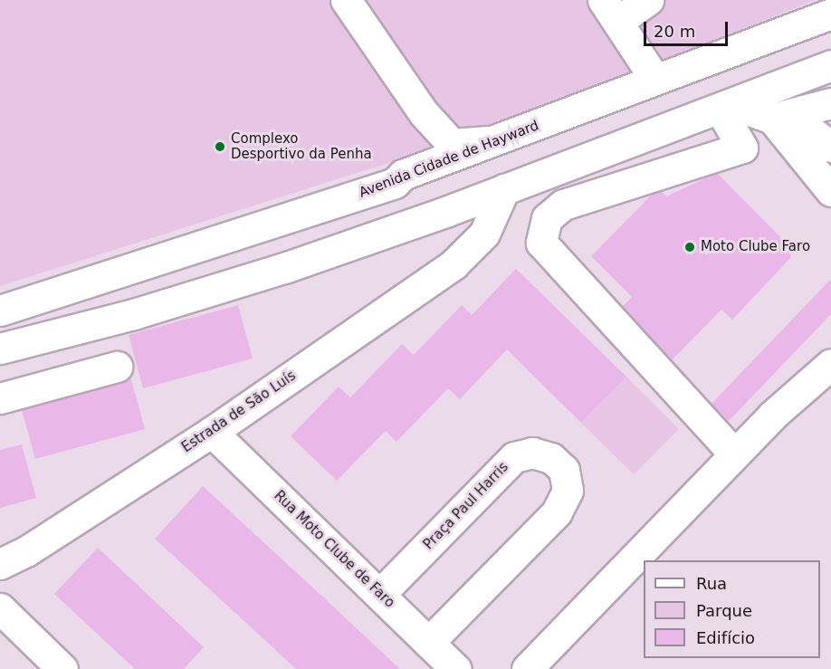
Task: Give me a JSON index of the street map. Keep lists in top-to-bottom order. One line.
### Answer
{"streets":{"street":["Avenida Cidade de Hayward","Estrada de São Luís","Praça Paul Harris","Rua Moto Clube de Faro"]},"crossings":[["Estrada de São Luís","Rua Moto Clube de Faro"],["Praça Paul Harris","Rua Moto Clube de Faro"]],"places":["Complexo Desportivo da Penha","Moto Clube Faro"],"legend":["Rua","Parque","Edifício"],"scale_bar":"20 m"}
